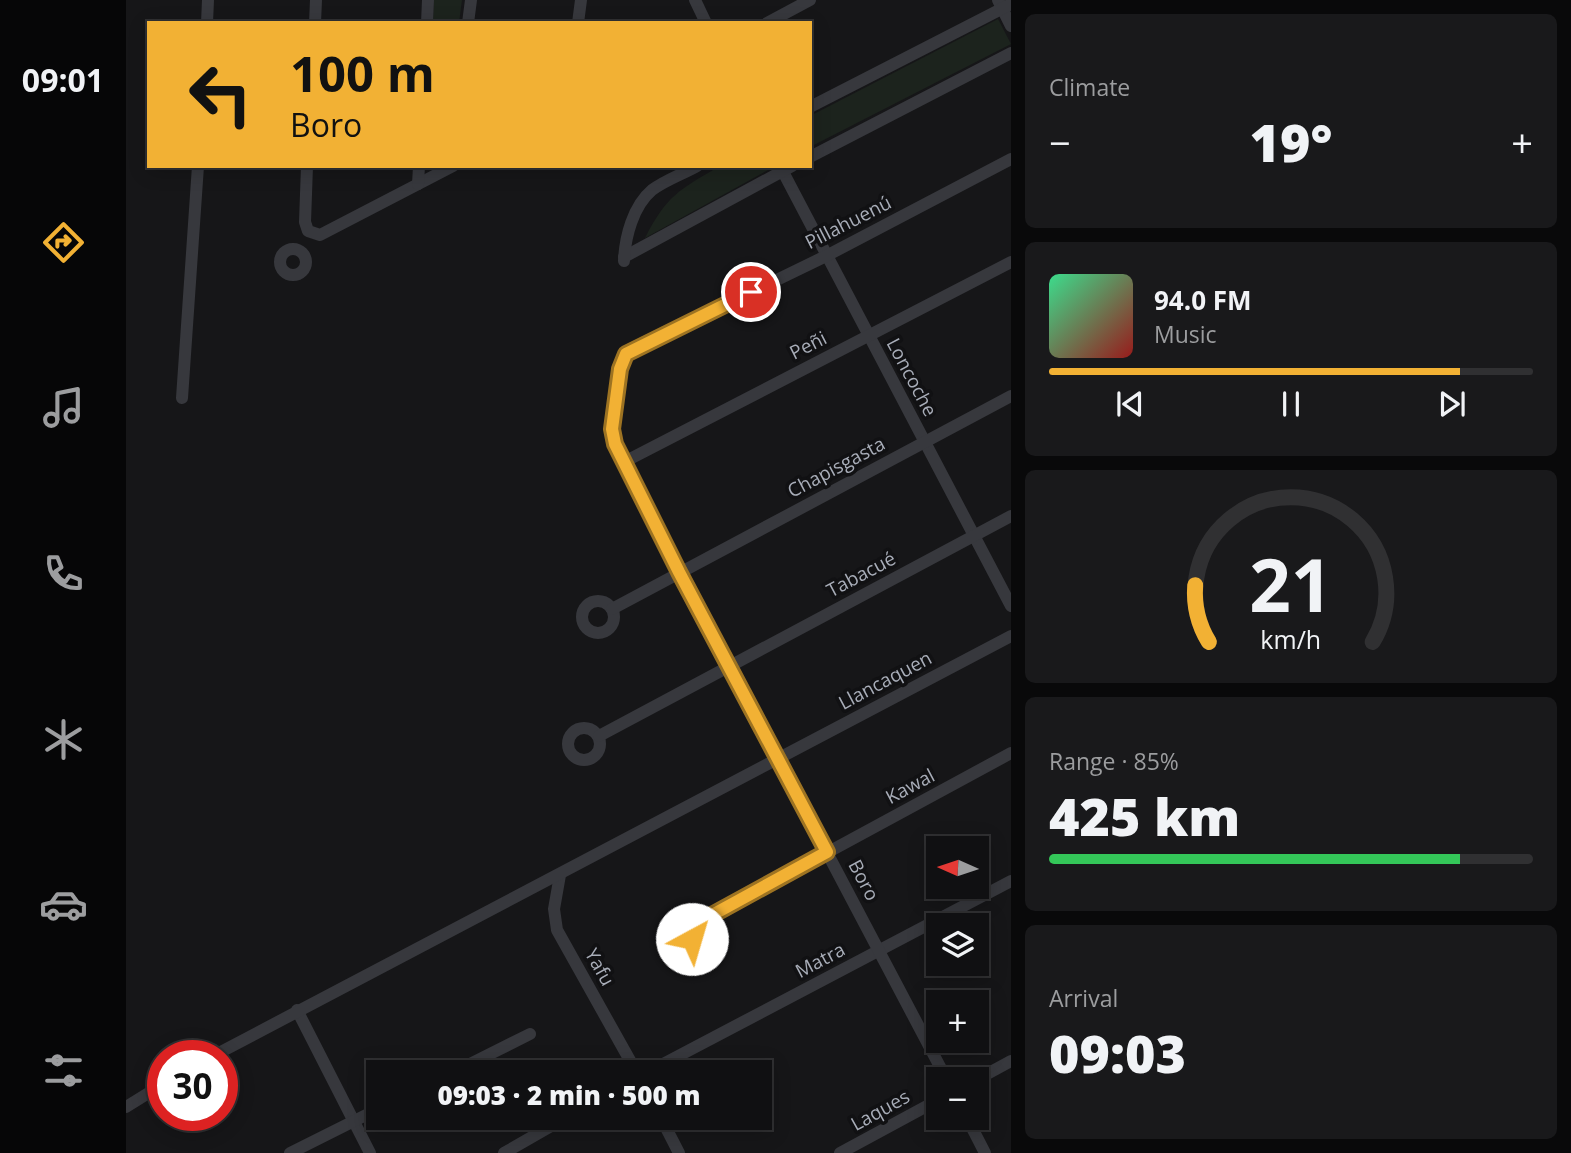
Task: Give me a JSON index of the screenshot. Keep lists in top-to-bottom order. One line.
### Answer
{"streets":{"street":["Pillahuenú","Peñi","Loncoche","Chapisgasta","Tabacué","Llancaquen","Kawal","Boro","Matra","Yafu","Laques"]},"crossings":[["Pillahuenú","Loncoche"],["Pillahuenú","Boro"],["Peñi","Loncoche"],["Peñi","Boro"],["Loncoche","Chapisgasta"],["Loncoche","Tabacué"],["Chapisgasta","Boro"],["Tabacué","Boro"],["Llancaquen","Boro"],["Llancaquen","Yafu"],["Kawal","Boro"],["Boro","Matra"]],"north":"left","page":{"tabs":"09:01","tile":["Climate",["Range · 85%","425 km"],["Arrival","09:03"]],"turn":["100 m","Boro"],"heat":["−","19°","+"],"song":["94.0 FM","Music"],"map_buttons":["+","−"],"limit":"30","trip":"09:03 · 2 min · 500 m","gauge":["21","km/h"]}}
